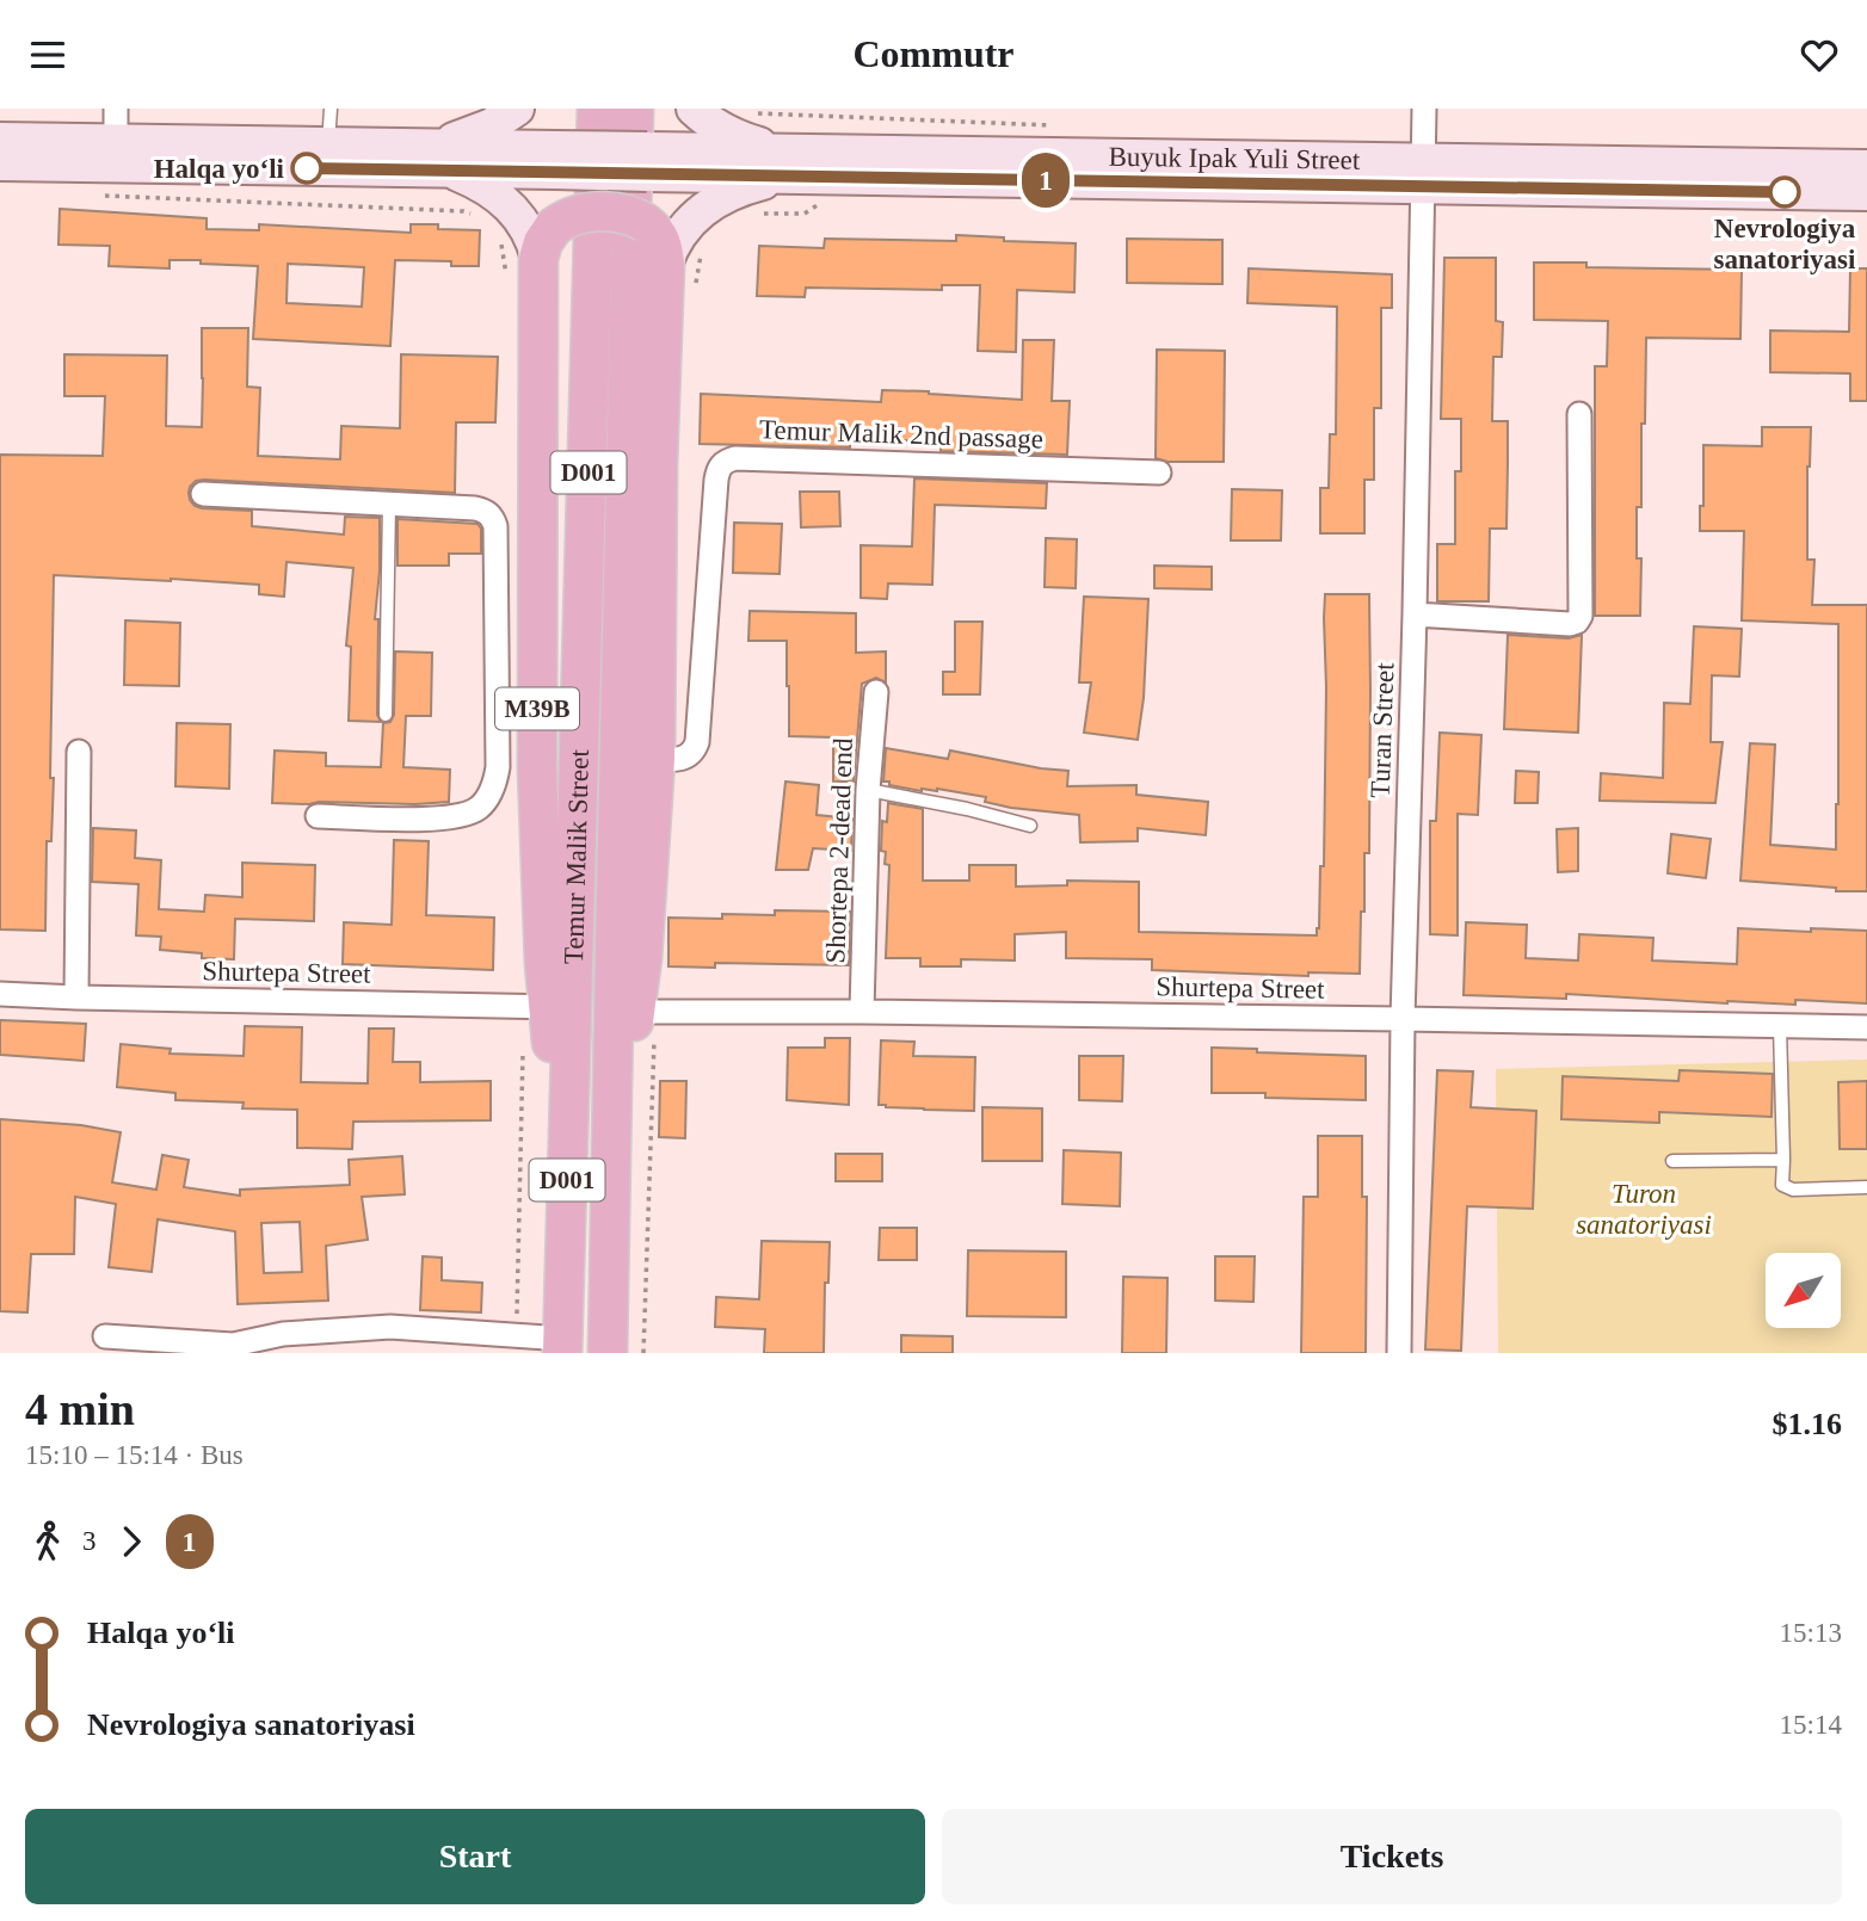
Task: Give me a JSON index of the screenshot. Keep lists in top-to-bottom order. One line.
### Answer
{"streets":{"highway":["D001","M39B","Temur Malik Street"],"main road":["Buyuk Ipak Yuli Street"],"street":["Temur Malik 2nd passage","Turan Street","Shortepa 2-dead end","Shurtepa Street"]},"crossings":[["Buyuk Ipak Yuli Street","M39B"],["Buyuk Ipak Yuli Street","Turan Street"],["M39B","Temur Malik Street"],["M39B","Shurtepa Street"],["Turan Street","Shurtepa Street"],["Shortepa 2-dead end","Shurtepa Street"],["Temur Malik Street","Shurtepa Street"]],"parks":["Turon sanatoriyasi"],"places":["Halqa yoʻli","Nevrologiya sanatoriyasi"],"lines":["bus line 1"],"north":"bottom left","page":{"header":"Commutr","on_map":"1","heading":["4 min","15:10 – 15:14 · Bus","$1.16"],"legs":["3","1"],"list":[{"name":"Halqa yoʻli","value":"15:13"},{"name":"Nevrologiya sanatoriyasi","value":"15:14"}],"buttons":["Start","Tickets"]}}
